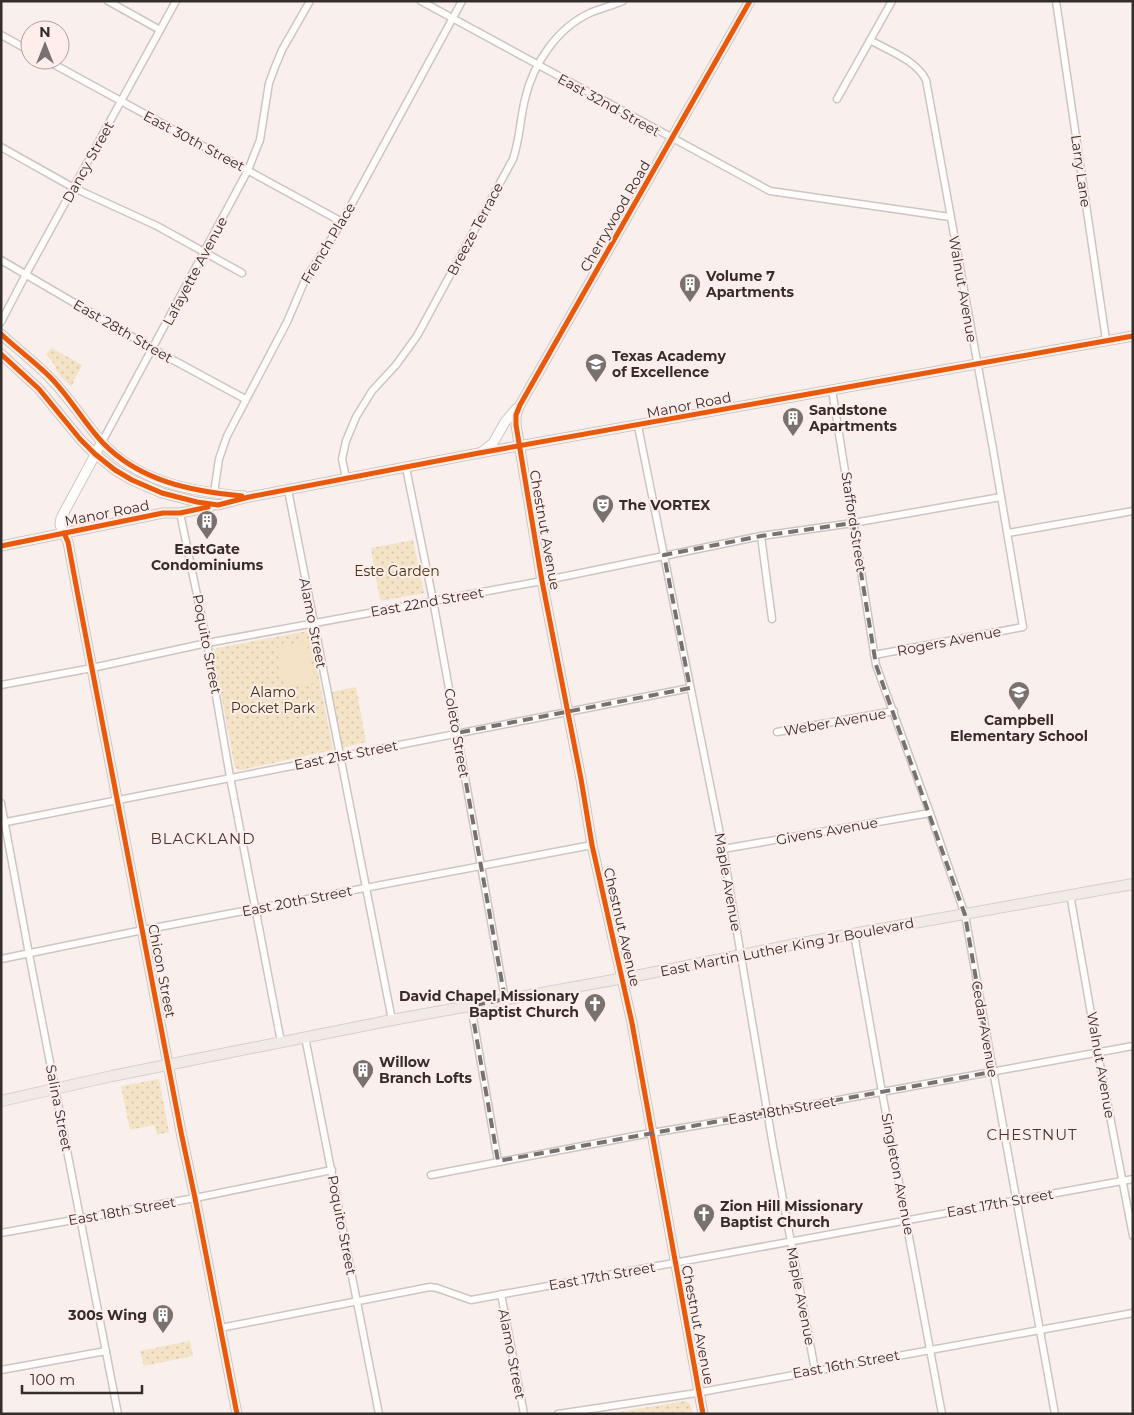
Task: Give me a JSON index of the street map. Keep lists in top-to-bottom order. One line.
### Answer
{"streets":{"main road":["Cherrywood Road","Lafayette Avenue","Manor Road","Chestnut Avenue","East Martin Luther King Jr Boulevard","Chicon Street"],"street":["East 32nd Street","East 30th Street","Dancy Street","Larry Lane","Breeze Terrace","French Place","Walnut Avenue","East 28th Street","Stafford Street","East 22nd Street","Alamo Street","Rogers Avenue","Poquito Street","Weber Avenue","Coleto Street","East 21st Street","Givens Avenue","Maple Avenue","East 20th Street","Cedar Avenue","Salina Street","East 18th Street","Singleton Avenue","East 17th Street","East 16th Street"]},"crossings":[["East 32nd Street","Cherrywood Road"],["East 32nd Street","Breeze Terrace"],["East 32nd Street","French Place"],["East 32nd Street","Walnut Avenue"],["East 30th Street","Dancy Street"],["East 30th Street","French Place"],["East 30th Street","Lafayette Avenue"],["Dancy Street","East 28th Street"],["Larry Lane","Manor Road"],["Cherrywood Road","Manor Road"],["Cherrywood Road","Chestnut Avenue"],["Breeze Terrace","Manor Road"],["French Place","East 28th Street"],["Lafayette Avenue","East 28th Street"],["Lafayette Avenue","Manor Road"],["Lafayette Avenue","Chicon Street"],["Walnut Avenue","Manor Road"],["Walnut Avenue","East 22nd Street"],["Walnut Avenue","Rogers Avenue"],["Walnut Avenue","East Martin Luther King Jr Boulevard"],["Walnut Avenue","East 18th Street"],["Walnut Avenue","East 17th Street"],["Manor Road","Stafford Street"],["Manor Road","Chestnut Avenue"],["Manor Road","Alamo Street"],["Manor Road","Poquito Street"],["Manor Road","Coleto Street"],["Manor Road","Maple Avenue"],["Manor Road","Chicon Street"],["Stafford Street","East 22nd Street"],["Stafford Street","Rogers Avenue"],["Stafford Street","Cedar Avenue"],["Chestnut Avenue","East 22nd Street"],["Chestnut Avenue","East 21st Street"],["Chestnut Avenue","East 20th Street"],["Chestnut Avenue","East Martin Luther King Jr Boulevard"],["Chestnut Avenue","East 18th Street"],["Chestnut Avenue","East 17th Street"],["Chestnut Avenue","East 16th Street"],["East 22nd Street","Alamo Street"],["East 22nd Street","Poquito Street"],["East 22nd Street","Coleto Street"],["East 22nd Street","Maple Avenue"],["East 22nd Street","Chicon Street"],["Alamo Street","East 21st Street"],["Alamo Street","East 20th Street"],["Alamo Street","East Martin Luther King Jr Boulevard"],["Alamo Street","East 17th Street"],["Rogers Avenue","Cedar Avenue"],["Poquito Street","East 21st Street"],["Poquito Street","East 20th Street"],["Poquito Street","East Martin Luther King Jr Boulevard"],["Poquito Street","East 18th Street"],["Poquito Street","East 17th Street"],["Weber Avenue","Cedar Avenue"],["Coleto Street","East 21st Street"],["Coleto Street","East 20th Street"],["Coleto Street","East Martin Luther King Jr Boulevard"],["East 21st Street","Maple Avenue"],["East 21st Street","Chicon Street"],["East 21st Street","Salina Street"],["Givens Avenue","Maple Avenue"],["Givens Avenue","Cedar Avenue"],["Maple Avenue","East Martin Luther King Jr Boulevard"],["Maple Avenue","East 18th Street"],["Maple Avenue","East 17th Street"],["Maple Avenue","East 16th Street"],["East 20th Street","Chicon Street"],["East 20th Street","Salina Street"],["East Martin Luther King Jr Boulevard","Chicon Street"],["East Martin Luther King Jr Boulevard","Cedar Avenue"],["East Martin Luther King Jr Boulevard","Salina Street"],["East Martin Luther King Jr Boulevard","Singleton Avenue"],["Chicon Street","East 18th Street"],["Chicon Street","East 17th Street"],["Cedar Avenue","East 18th Street"],["Cedar Avenue","East 17th Street"],["Cedar Avenue","East 16th Street"],["Salina Street","East 18th Street"],["East 18th Street","Singleton Avenue"],["Singleton Avenue","East 17th Street"],["Singleton Avenue","East 16th Street"]],"districts":["BLACKLAND","CHESTNUT"],"parks":["Este Garden","Alamo Pocket Park"],"places":{"building":["Volume 7 Apartments","Sandstone Apartments","EastGate Condominiums","Willow Branch Lofts","300s Wing"],"school or university":["Texas Academy of Excellence","Campbell Elementary School"],"theatre":["The VORTEX"],"church":["David Chapel Missionary Baptist Church","Zion Hill Missionary Baptist Church"]},"scale_bar":"100 m","north":"top"}
